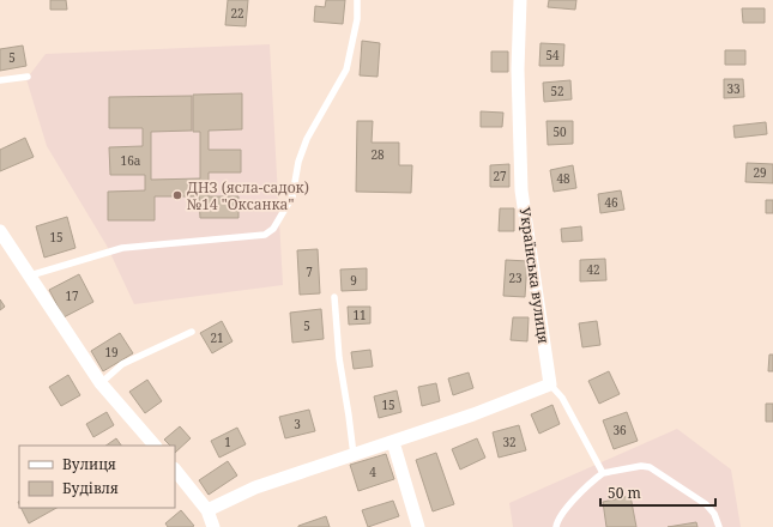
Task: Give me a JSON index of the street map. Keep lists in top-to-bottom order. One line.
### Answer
{"streets":{"street":["Українська вулиця"]},"places":["ДНЗ (ясла-садок) №14 \"Оксанка\""],"house_numbers":["22","54","5","33","52","50","28","16а","29","27","48","46","15","42","7","23","9","17","11","5","21","19","15","3","36","1","32","4"],"legend":["Вулиця","Будівля"],"scale_bar":"50 m"}
